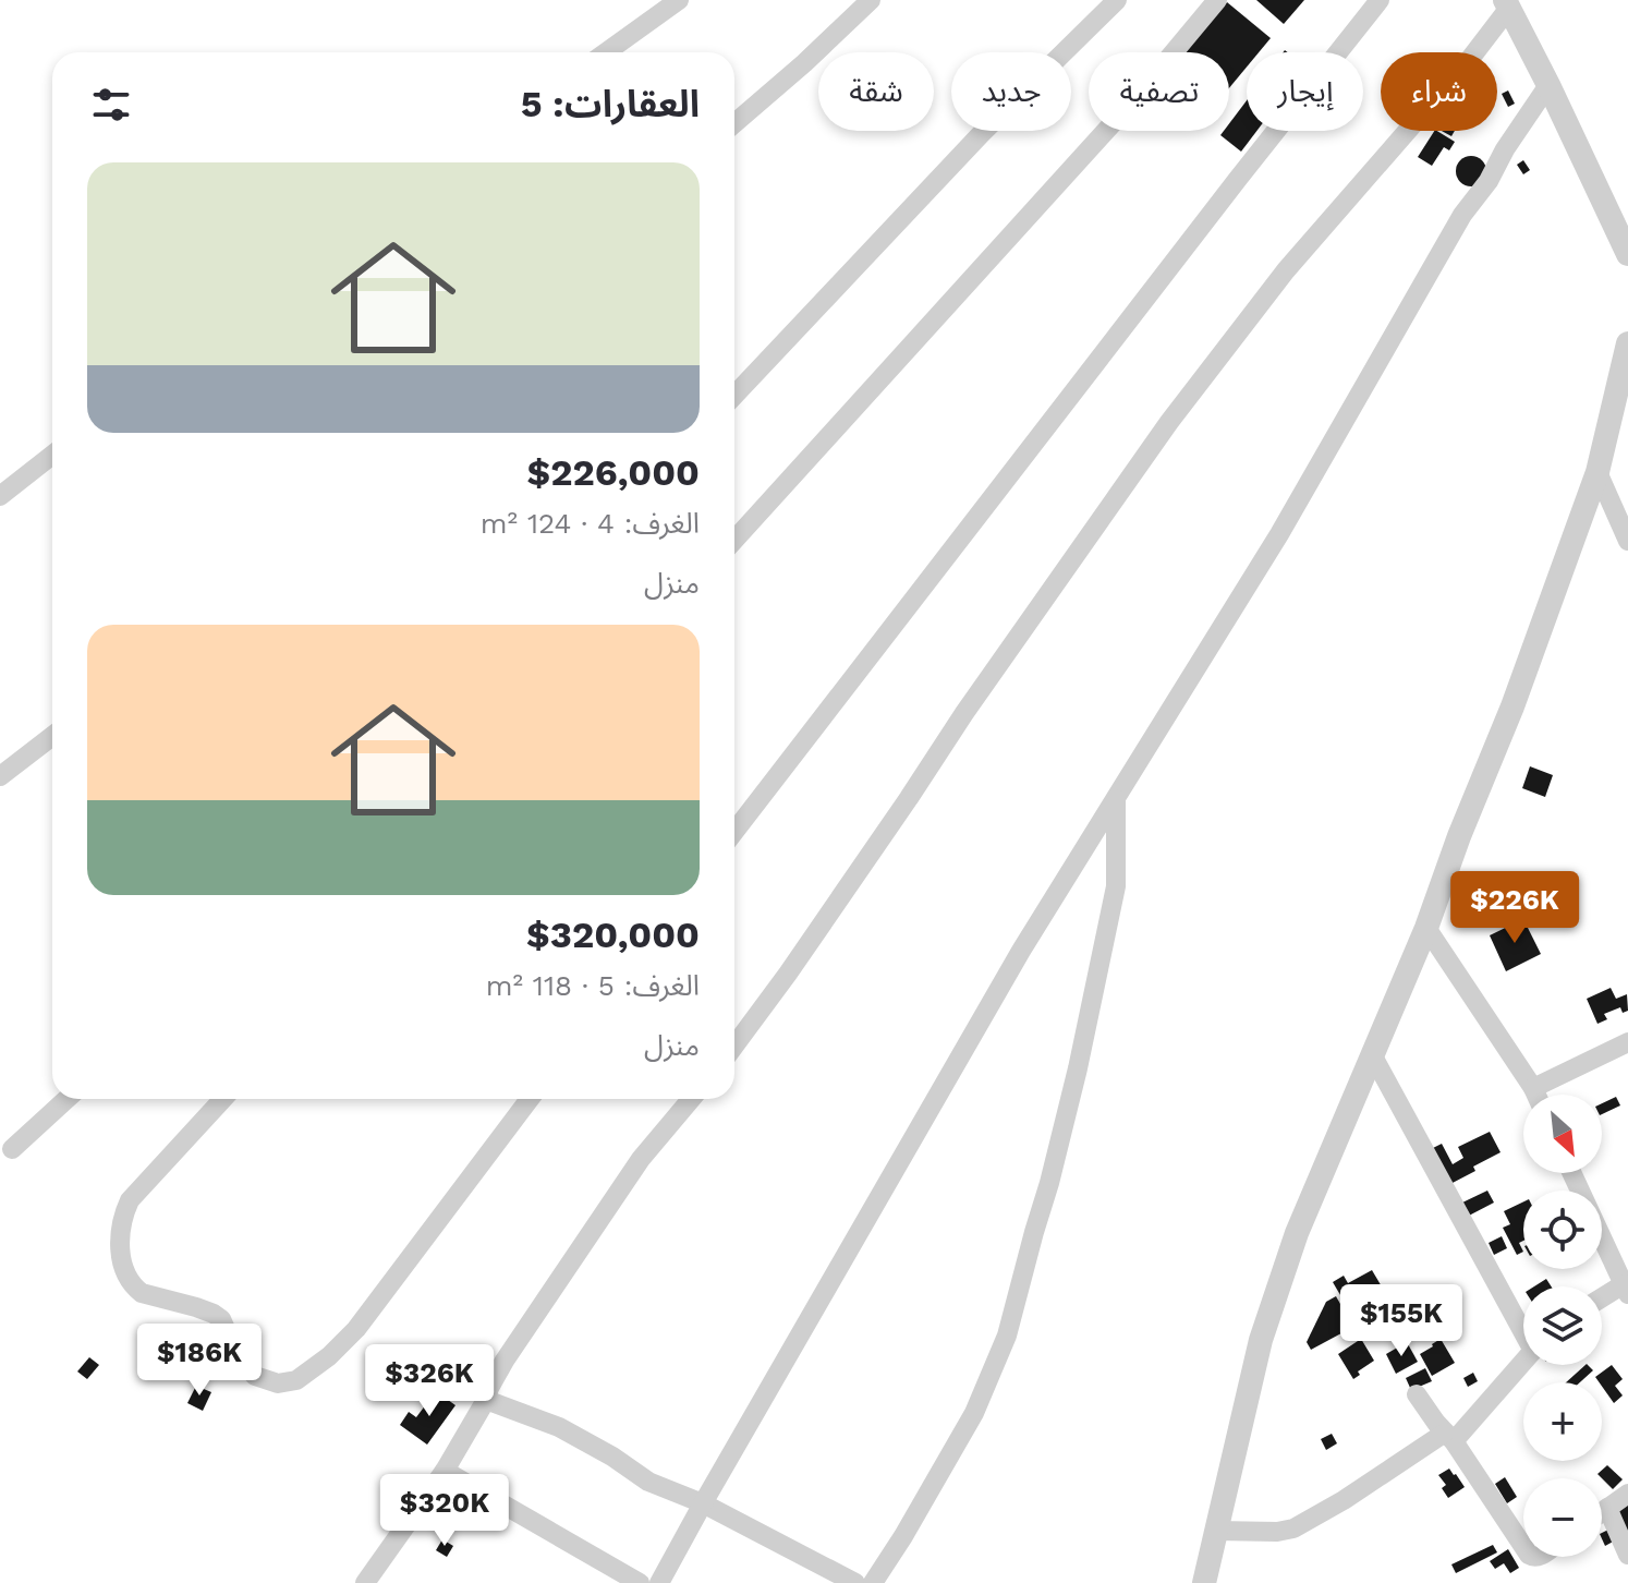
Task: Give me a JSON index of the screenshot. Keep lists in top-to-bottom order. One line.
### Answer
{"north":"bottom right","page":{"chip":["شراء","إيجار","تصفية","جديد","شقة"],"heading":"العقارات: 5","list":[{"name":"$226,000","note":"الغرف: 4 · 124 m² · منزل"},{"name":"$320,000","note":"الغرف: 5 · 118 m² · منزل"}],"price":["$226K","$155K","$186K","$326K","$320K"],"map_buttons":["+","−"]}}
